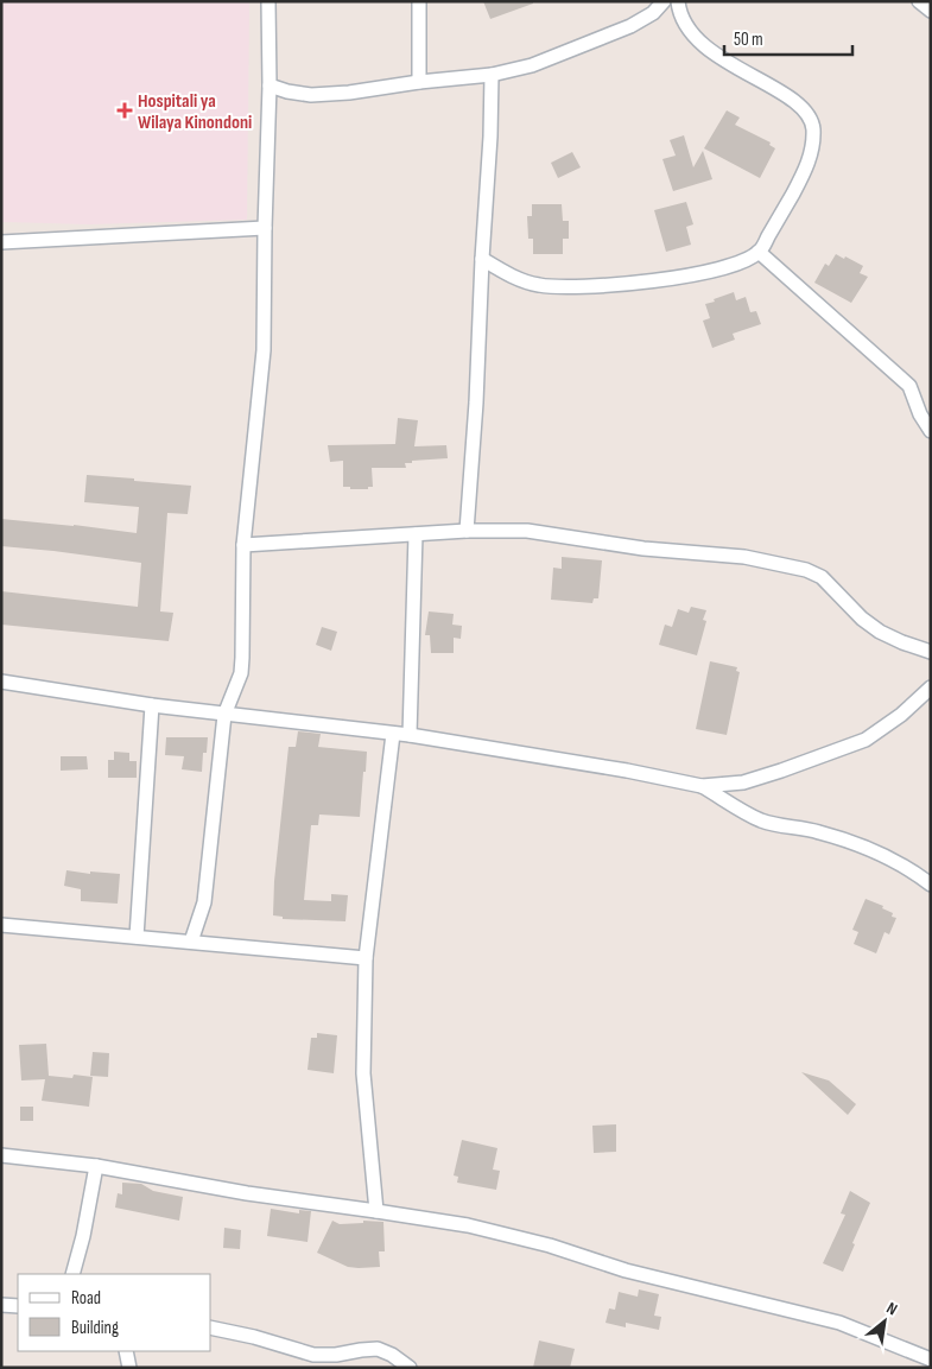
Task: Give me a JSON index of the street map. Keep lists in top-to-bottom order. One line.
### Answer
{"places":{"health":["Hospitali ya Wilaya Kinondoni"]},"legend":["Road","Building"],"scale_bar":"50 m","north":"top right"}
